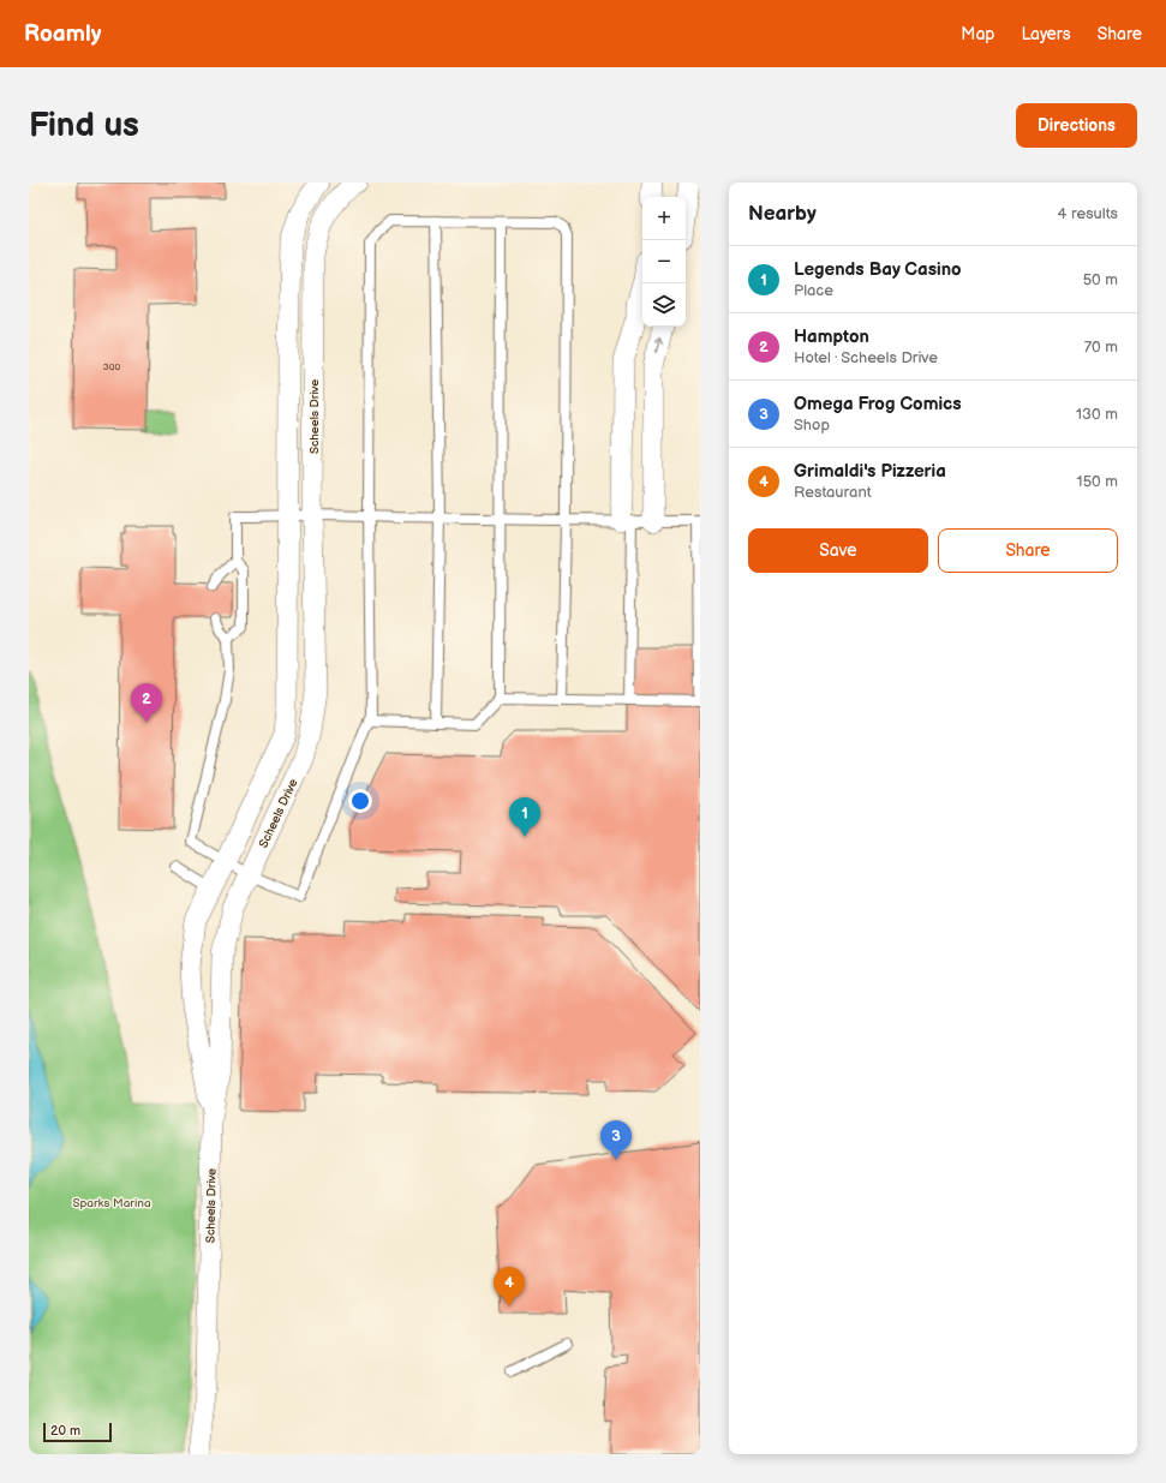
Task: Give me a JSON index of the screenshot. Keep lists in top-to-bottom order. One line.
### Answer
{"streets":{"street":["Scheels Drive"]},"parks":["Sparks Marina"],"house_numbers":["300"],"scale_bar":"20 m","page":{"header":"Roamly","nav":["Map","Layers","Share"],"buttons":["Directions",["Save","Share"]],"title":"Find us","heading":["Nearby","4 results"],"map_buttons":["+","−"],"list":[{"mark":"1","name":"Legends Bay Casino","note":"Place","value":"50 m"},{"mark":"2","name":"Hampton","note":"Hotel · Scheels Drive","value":"70 m"},{"mark":"3","name":"Omega Frog Comics","note":"Shop","value":"130 m"},{"mark":"4","name":"Grimaldi's Pizzeria","note":"Restaurant","value":"150 m"}],"pins":["2","1","3","4"],"scale":"20 m"}}
